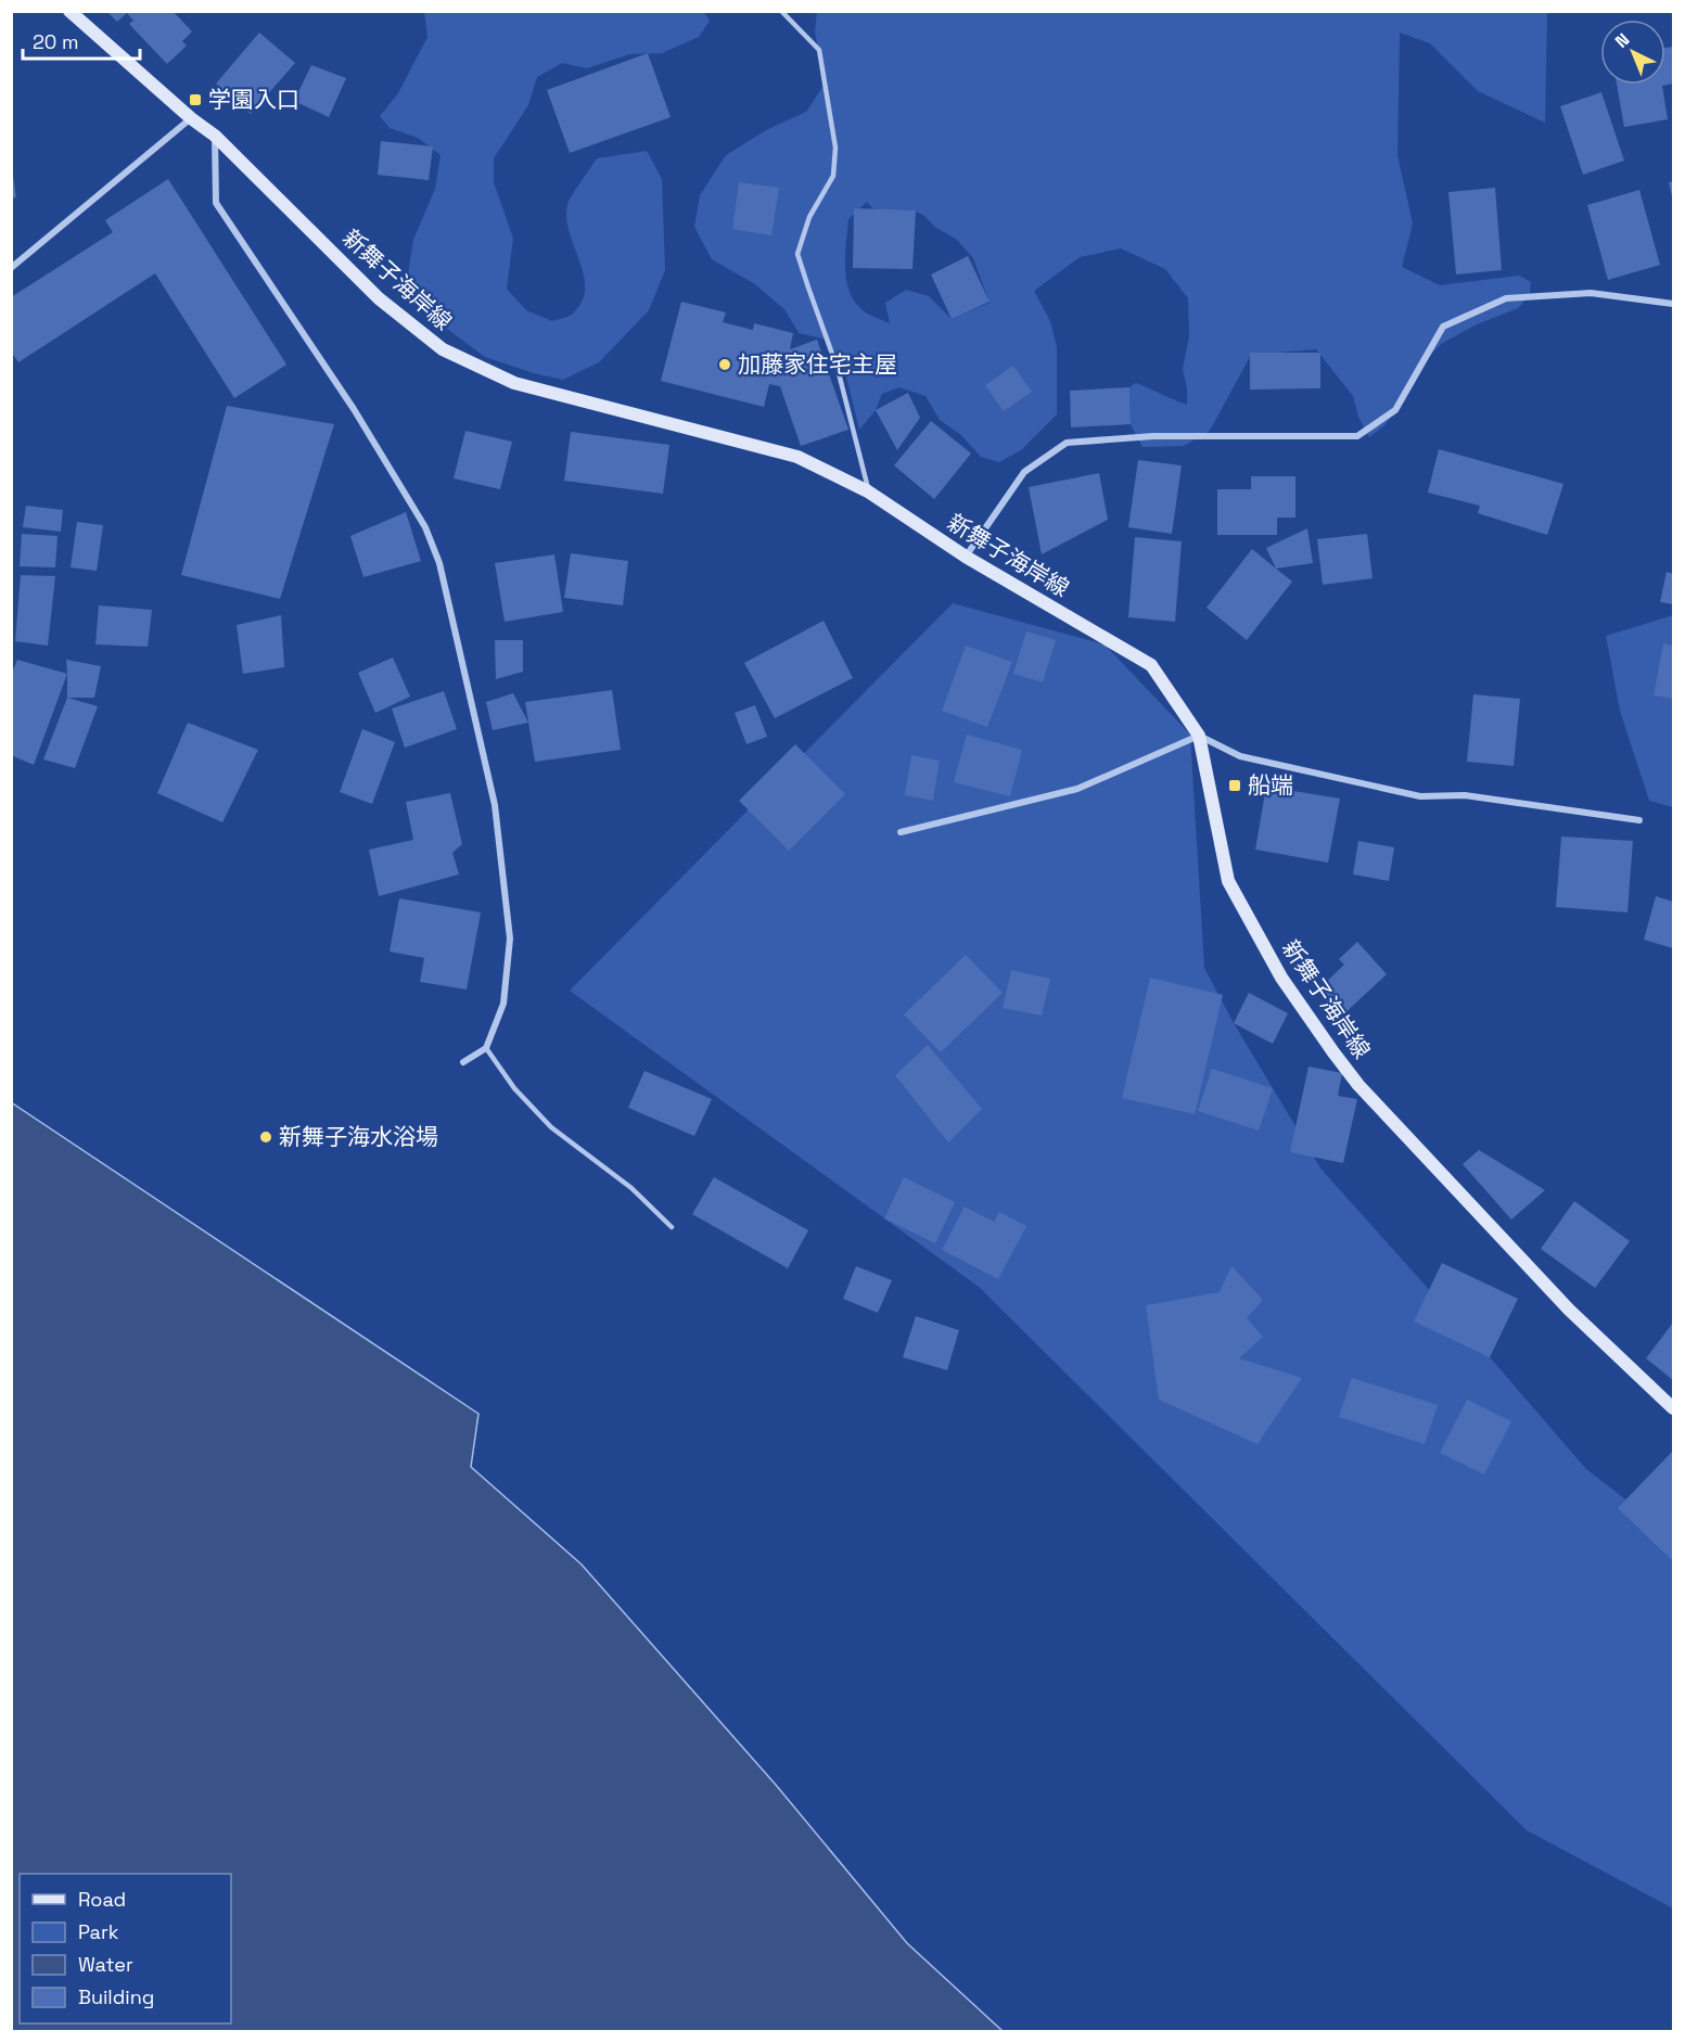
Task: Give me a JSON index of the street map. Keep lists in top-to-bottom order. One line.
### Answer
{"streets":{"main road":["新舞子海岸線"]},"places":{"transit":["学園入口","船端"],"other":["加藤家住宅主屋","新舞子海水浴場"]},"legend":["Road","Park","Water","Building"],"scale_bar":"20 m","north":"top left"}
